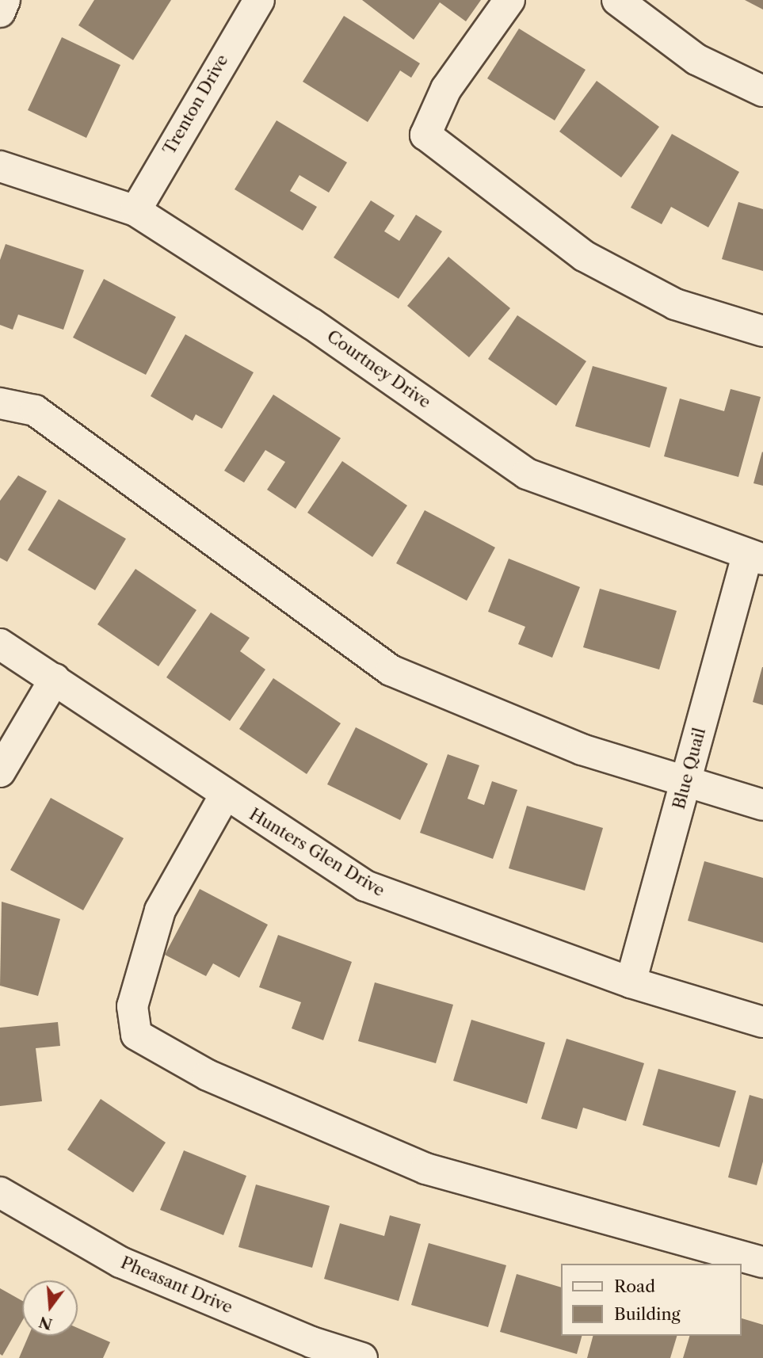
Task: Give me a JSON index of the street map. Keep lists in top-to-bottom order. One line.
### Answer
{"streets":{"street":["Trenton Drive","Courtney Drive","Blue Quail","Hunters Glen Drive","Pheasant Drive"]},"crossings":[["Trenton Drive","Courtney Drive"],["Courtney Drive","Blue Quail"],["Blue Quail","Hunters Glen Drive"]],"legend":["Road","Building"],"north":"bottom"}
